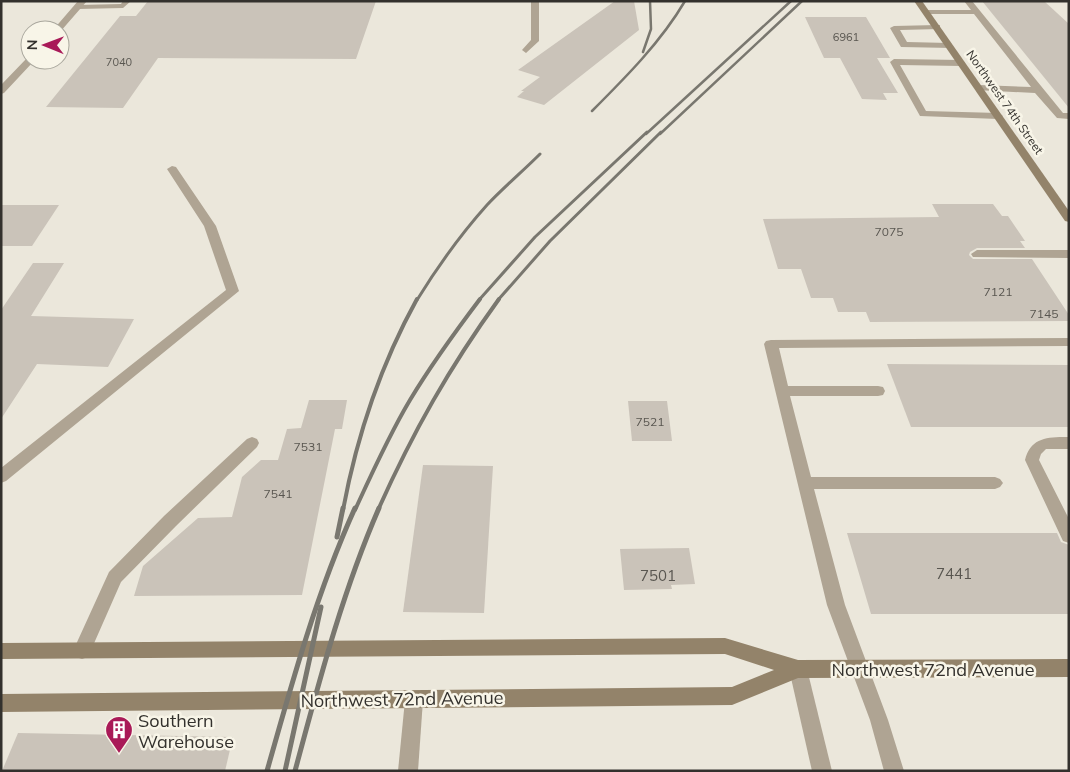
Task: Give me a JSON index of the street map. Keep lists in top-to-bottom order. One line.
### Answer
{"streets":{"main road":["Northwest 74th Street","Northwest 72nd Avenue"]},"places":{"building":["Southern Warehouse"]},"house_numbers":["6961","7040","7075","7121","7145","7521","7531","7541","7441","7501"],"north":"left"}
